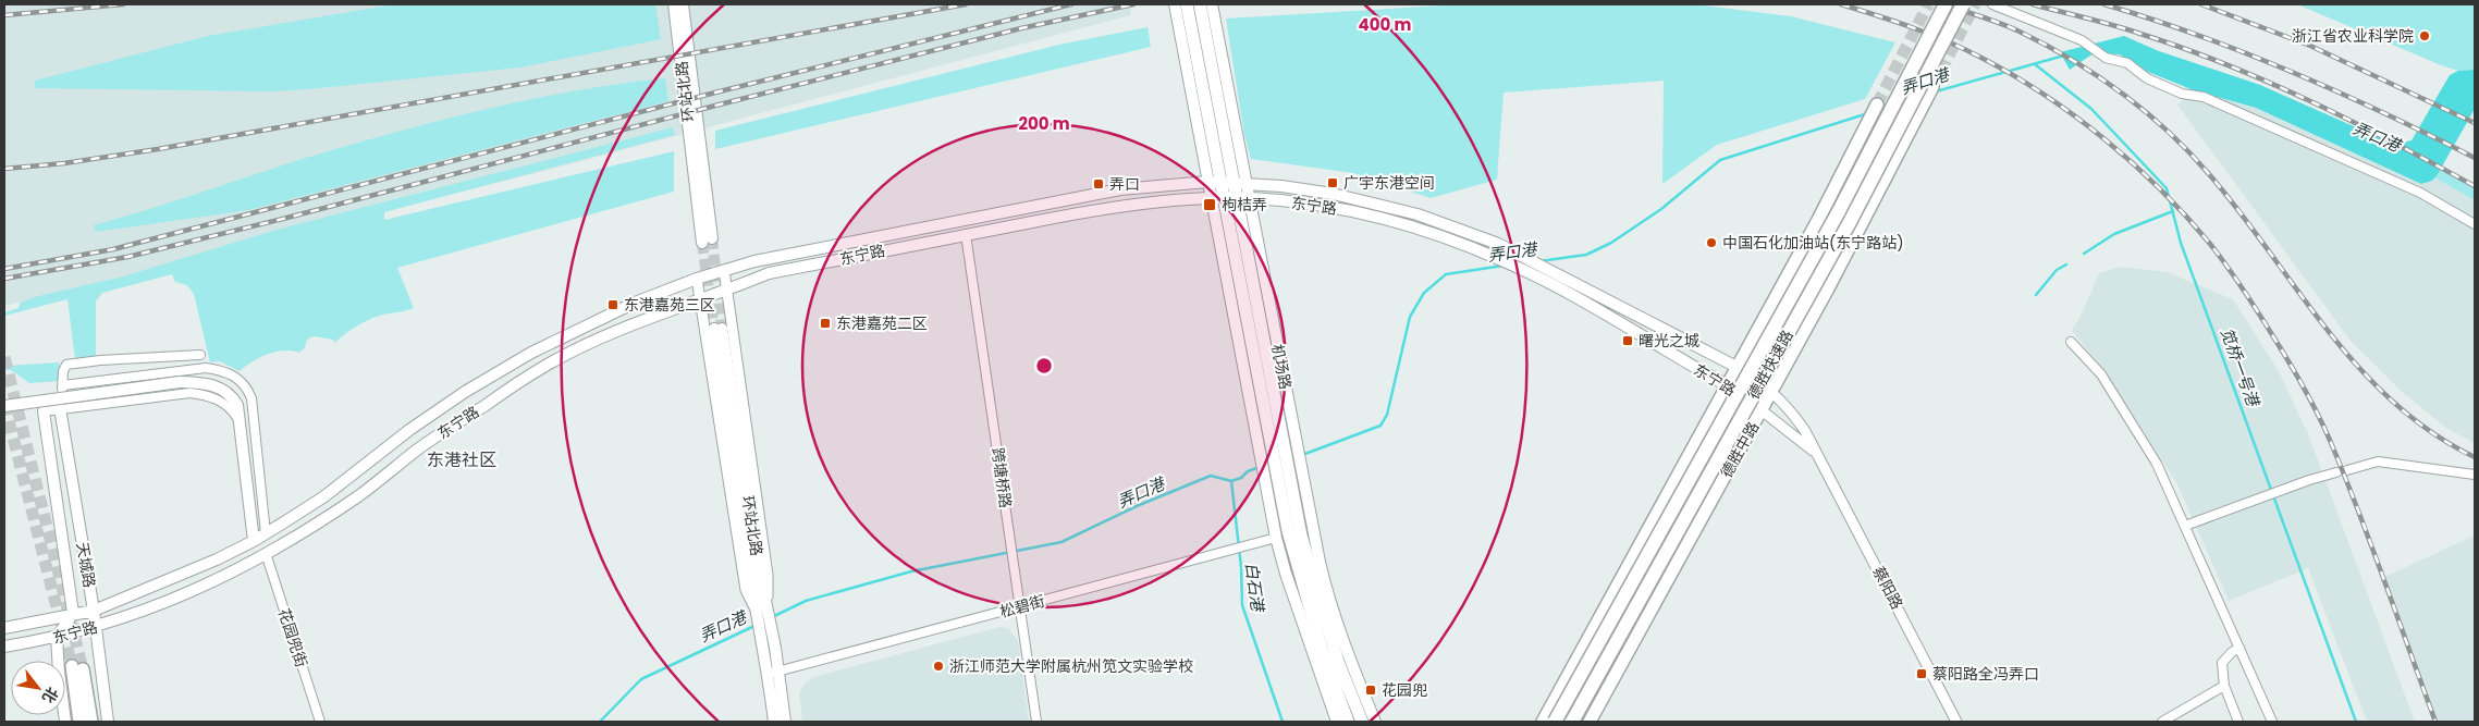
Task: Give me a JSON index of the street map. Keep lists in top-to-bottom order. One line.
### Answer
{"streets":{"highway":["德胜快速路"],"main road":["环站北路","东宁路","机场路","德胜中路","天城路"],"street":["跨塘桥路","蔡阳路","松碧街","花园兜街"]},"crossings":[["环站北路","松碧街"],["东宁路","机场路"],["东宁路","德胜中路"],["东宁路","跨塘桥路"],["东宁路","天城路"],["东宁路","蔡阳路"],["东宁路","花园兜街"],["机场路","松碧街"],["德胜中路","蔡阳路"],["跨塘桥路","松碧街"]],"districts":["东港社区"],"water":["弄口港","笕桥一号港","白石港"],"places":{"other":["浙江省农业科学院","中国石化加油站(东宁路站)","浙江师范大学附属杭州笕文实验学校"],"transit":["广宇东港空间","弄口","枸桔弄","东港嘉苑三区","东港嘉苑二区","曙光之城","蔡阳路全冯弄口","花园兜"]},"north":"bottom right","rings":["400 m","200 m"]}
